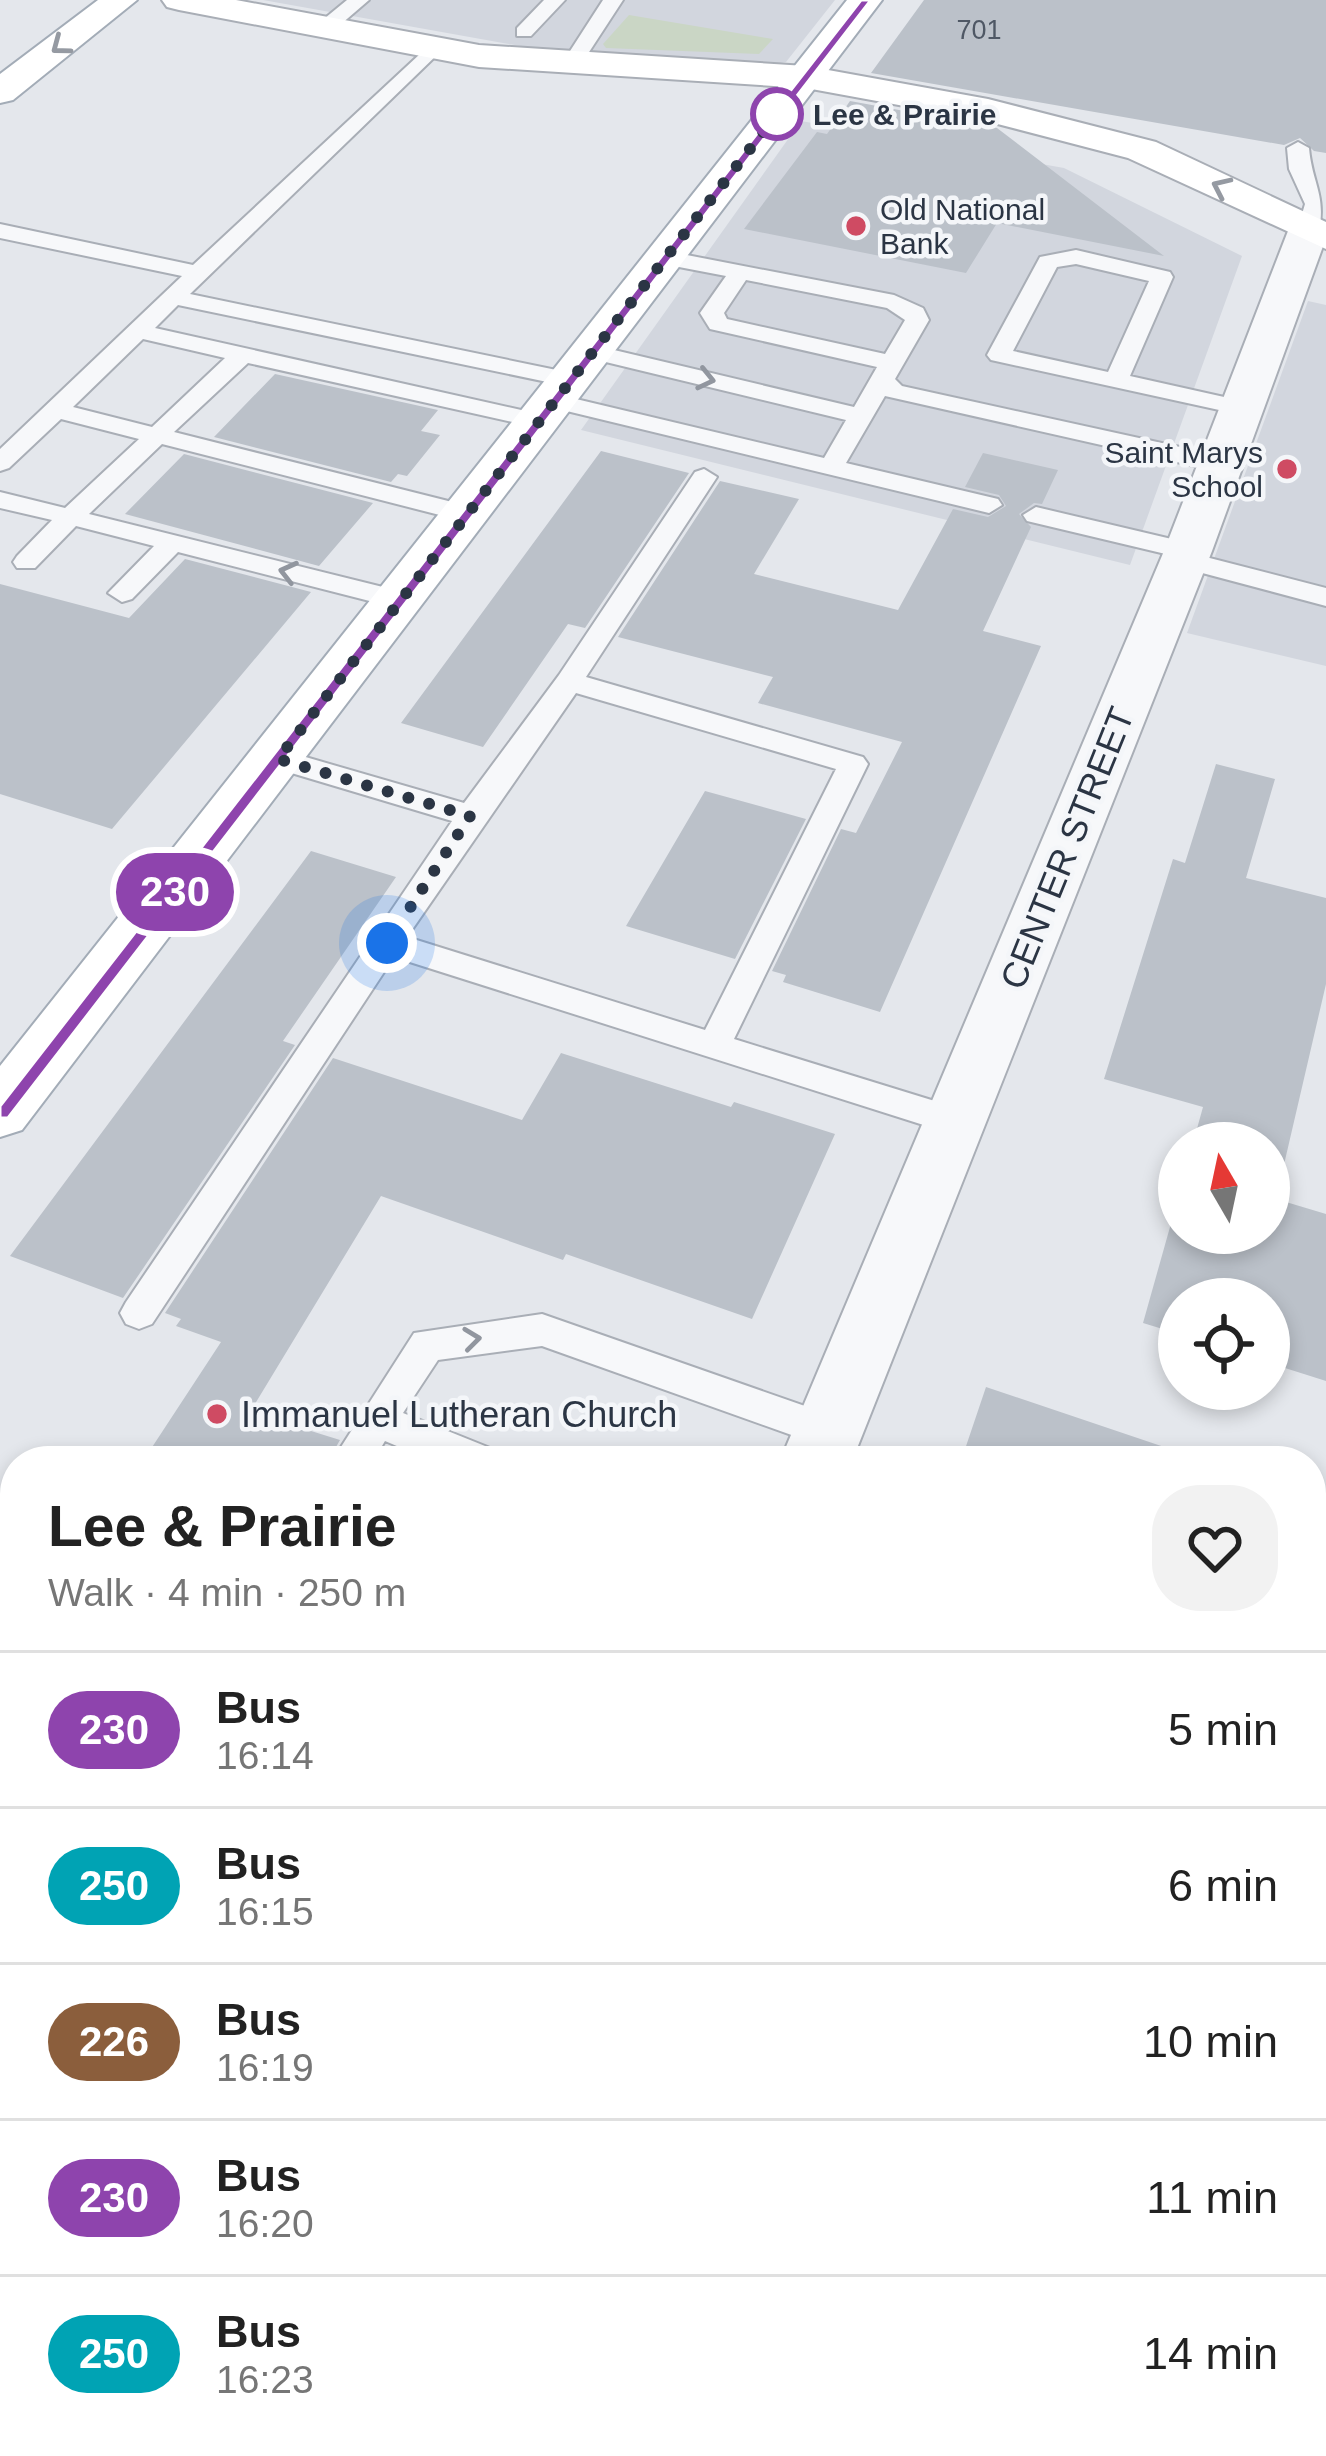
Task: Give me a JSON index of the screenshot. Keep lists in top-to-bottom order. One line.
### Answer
{"streets":{"street":["CENTER STREET"]},"places":["Lee & Prairie","Old National Bank","Saint Marys School","Immanuel Lutheran Church"],"lines":["bus line 230"],"house_numbers":["701"],"north":"top","page":{"on_map":"230","heading":["Lee & Prairie","Walk · 4 min · 250 m"],"list":[{"mark":"230","name":"Bus","note":"16:14","value":"5 min"},{"mark":"250","name":"Bus","note":"16:15","value":"6 min"},{"mark":"226","name":"Bus","note":"16:19","value":"10 min"},{"mark":"230","name":"Bus","note":"16:20","value":"11 min"},{"mark":"250","name":"Bus","note":"16:23","value":"14 min"}]}}
